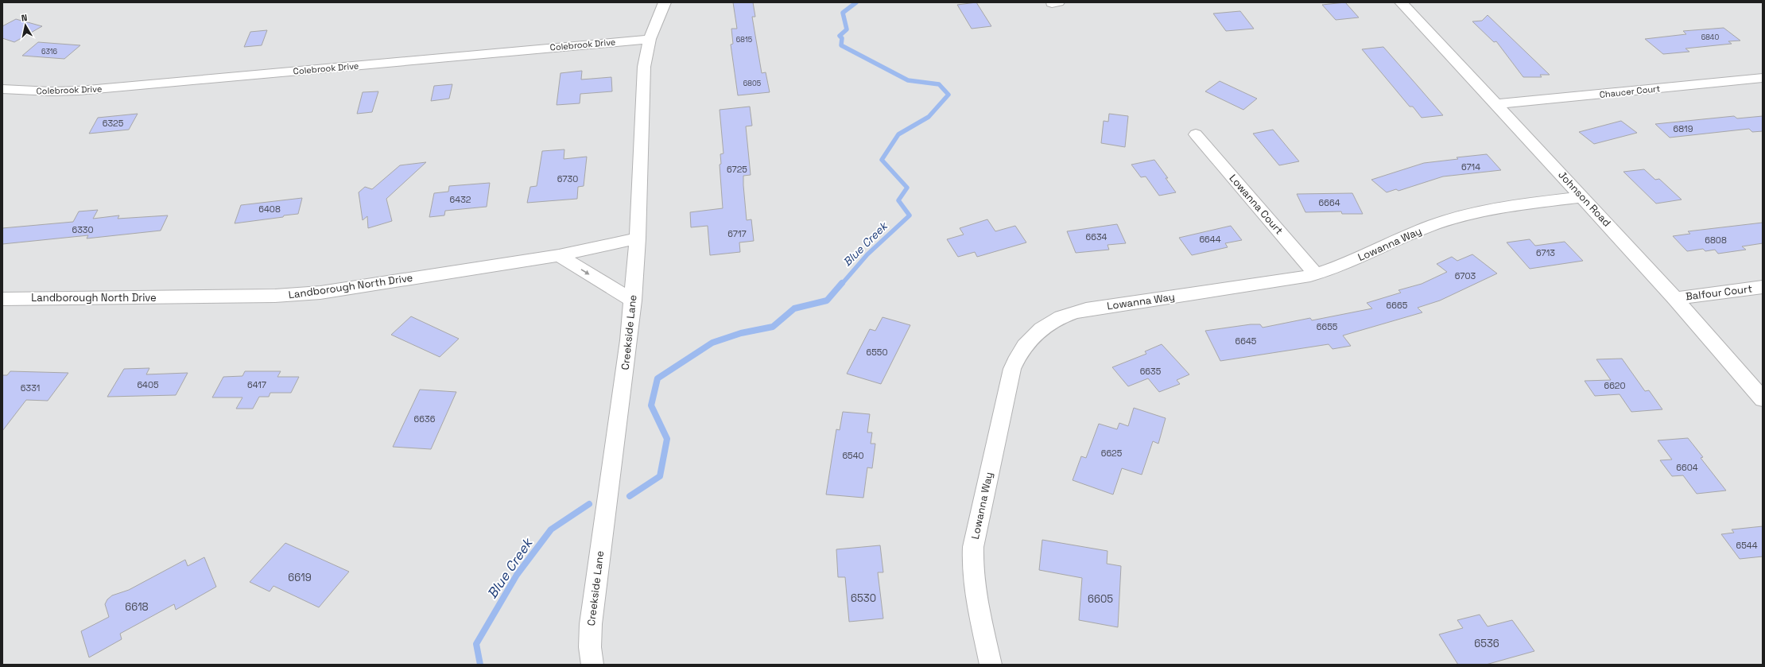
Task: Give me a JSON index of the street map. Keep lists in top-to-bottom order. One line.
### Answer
{"streets":{"street":["Colebrook Drive","Chaucer Court","Johnson Road","Lowanna Court","Lowanna Way","Landborough North Drive","Balfour Court","Creekside Lane"]},"crossings":[["Colebrook Drive","Creekside Lane"],["Chaucer Court","Johnson Road"],["Johnson Road","Lowanna Way"],["Johnson Road","Balfour Court"],["Lowanna Court","Lowanna Way"],["Landborough North Drive","Creekside Lane"]],"water":["Blue Creek"],"house_numbers":["6840","6815","6316","6805","6325","6819","6714","6725","6730","6432","6664","6408","6330","6717","6634","6644","6808","6713","6703","6665","6655","6645","6550","6635","6405","6417","6620","6331","6636","6625","6540","6604","6544","6619","6530","6605","6618","6536"],"north":"top"}
